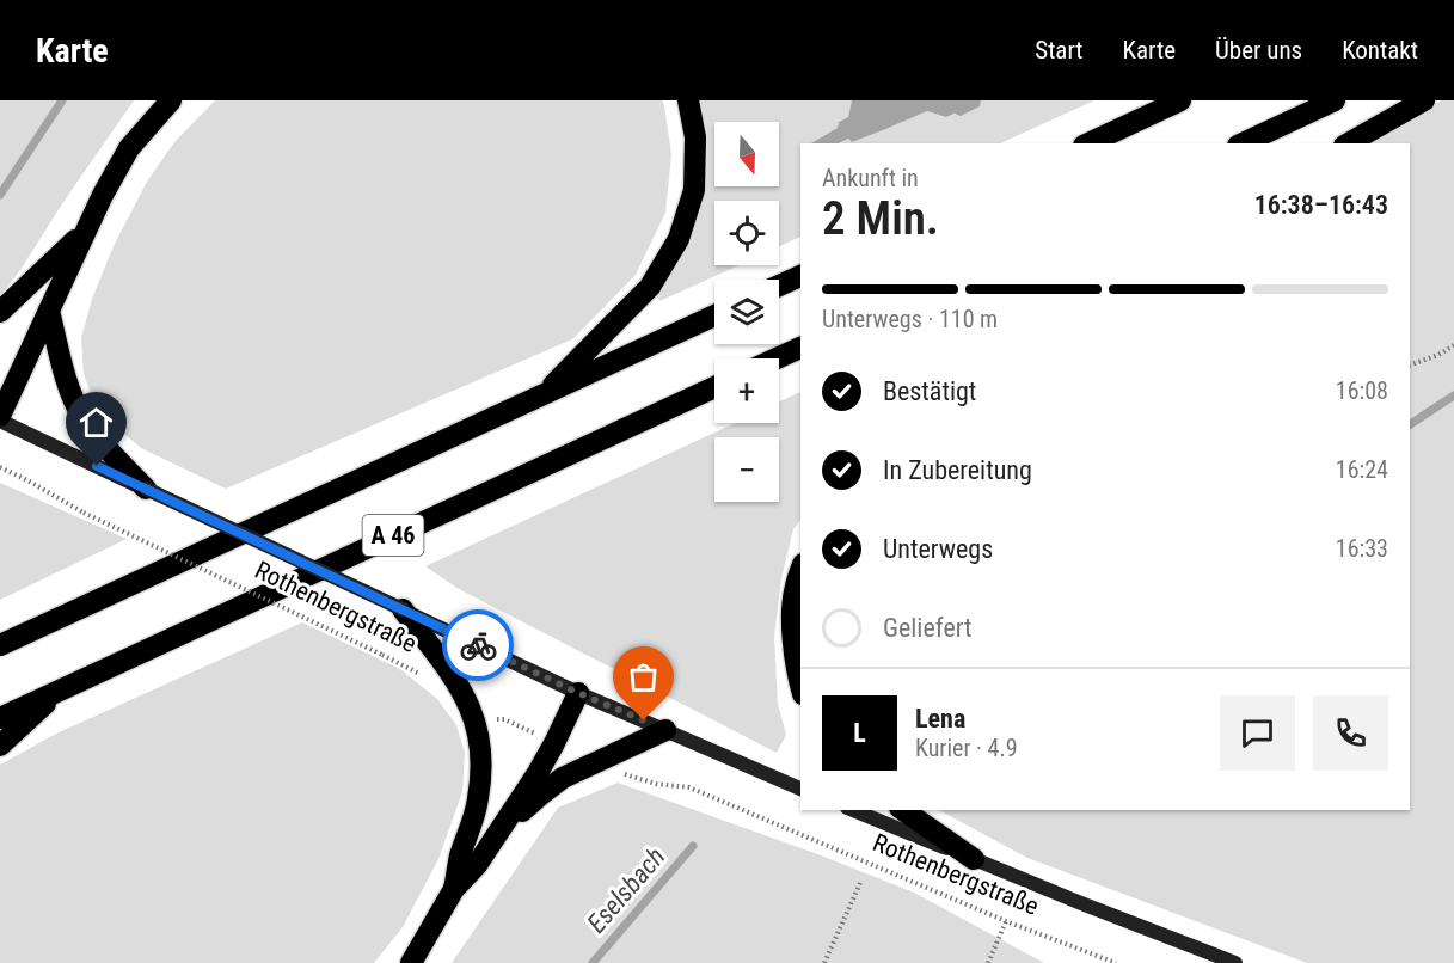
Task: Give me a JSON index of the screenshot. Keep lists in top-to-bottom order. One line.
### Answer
{"streets":{"highway":["A 46"],"main road":["Rothenbergstraße"]},"water":["Eselsbach"],"north":"bottom","page":{"header":"Karte","nav":["Start","Karte","Über uns","Kontakt"],"map_buttons":["+","−"],"heading":["2 Min.","Ankunft in","16:38–16:43"],"panel":["Lena","Kurier · 4.9"],"bar":"Unterwegs · 110 m","list":[["Bestätigt","16:08"],["In Zubereitung","16:24"],["Unterwegs","16:33"],"Geliefert"],"round":"L"}}
